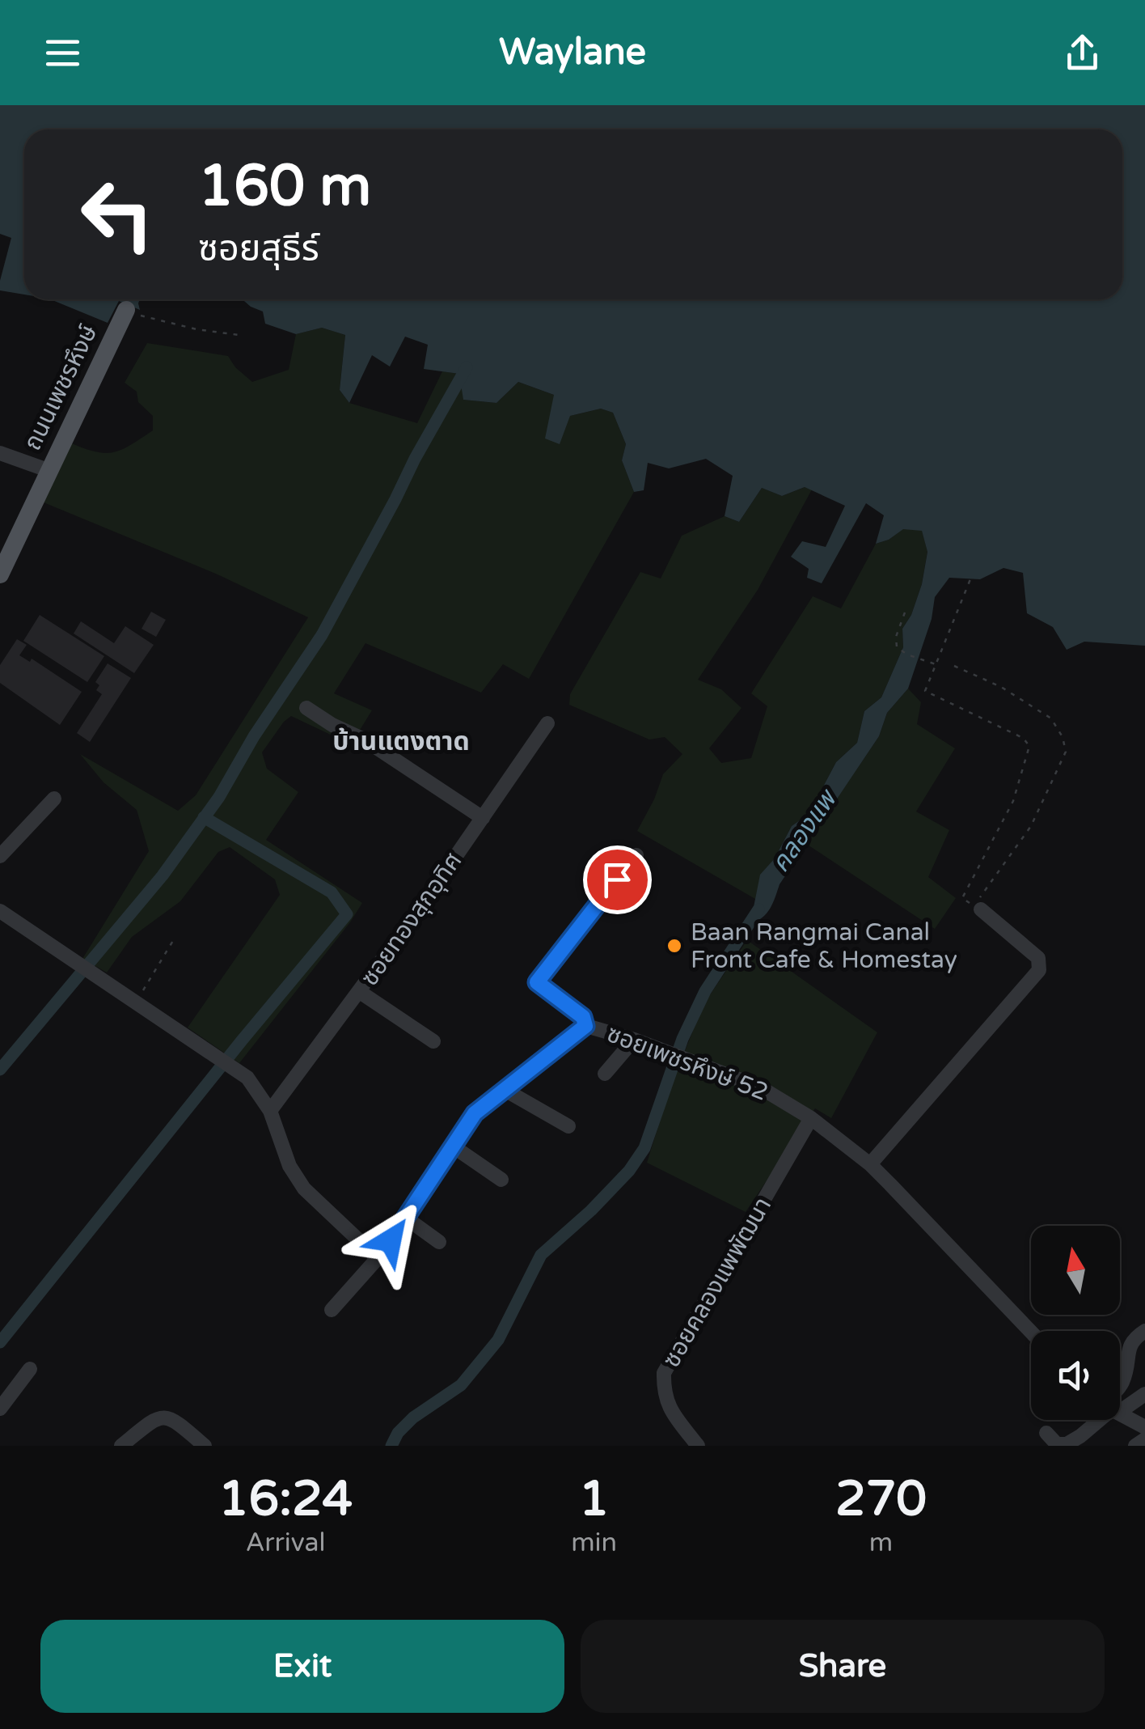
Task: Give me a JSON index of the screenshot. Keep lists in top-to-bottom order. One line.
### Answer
{"streets":{"main road":["ถนนเพชรหึงษ์"],"street":["ซอยทองสุกอุทิศ","ซอยเพชรหึงษ์ 52","ซอยคลองแพพัฒนา"]},"crossings":[["ซอยเพชรหึงษ์ 52","ซอยคลองแพพัฒนา"]],"districts":["บ้านแตงตาด"],"water":["คลองแพ"],"places":["Baan Rangmai Canal Front Cafe & Homestay"],"north":"top","page":{"header":"Waylane","turn":["160 m","ซอยสุธีร์"],"eta":["16:24","Arrival","1","min","270","m"],"buttons":["Exit","Share"]}}
